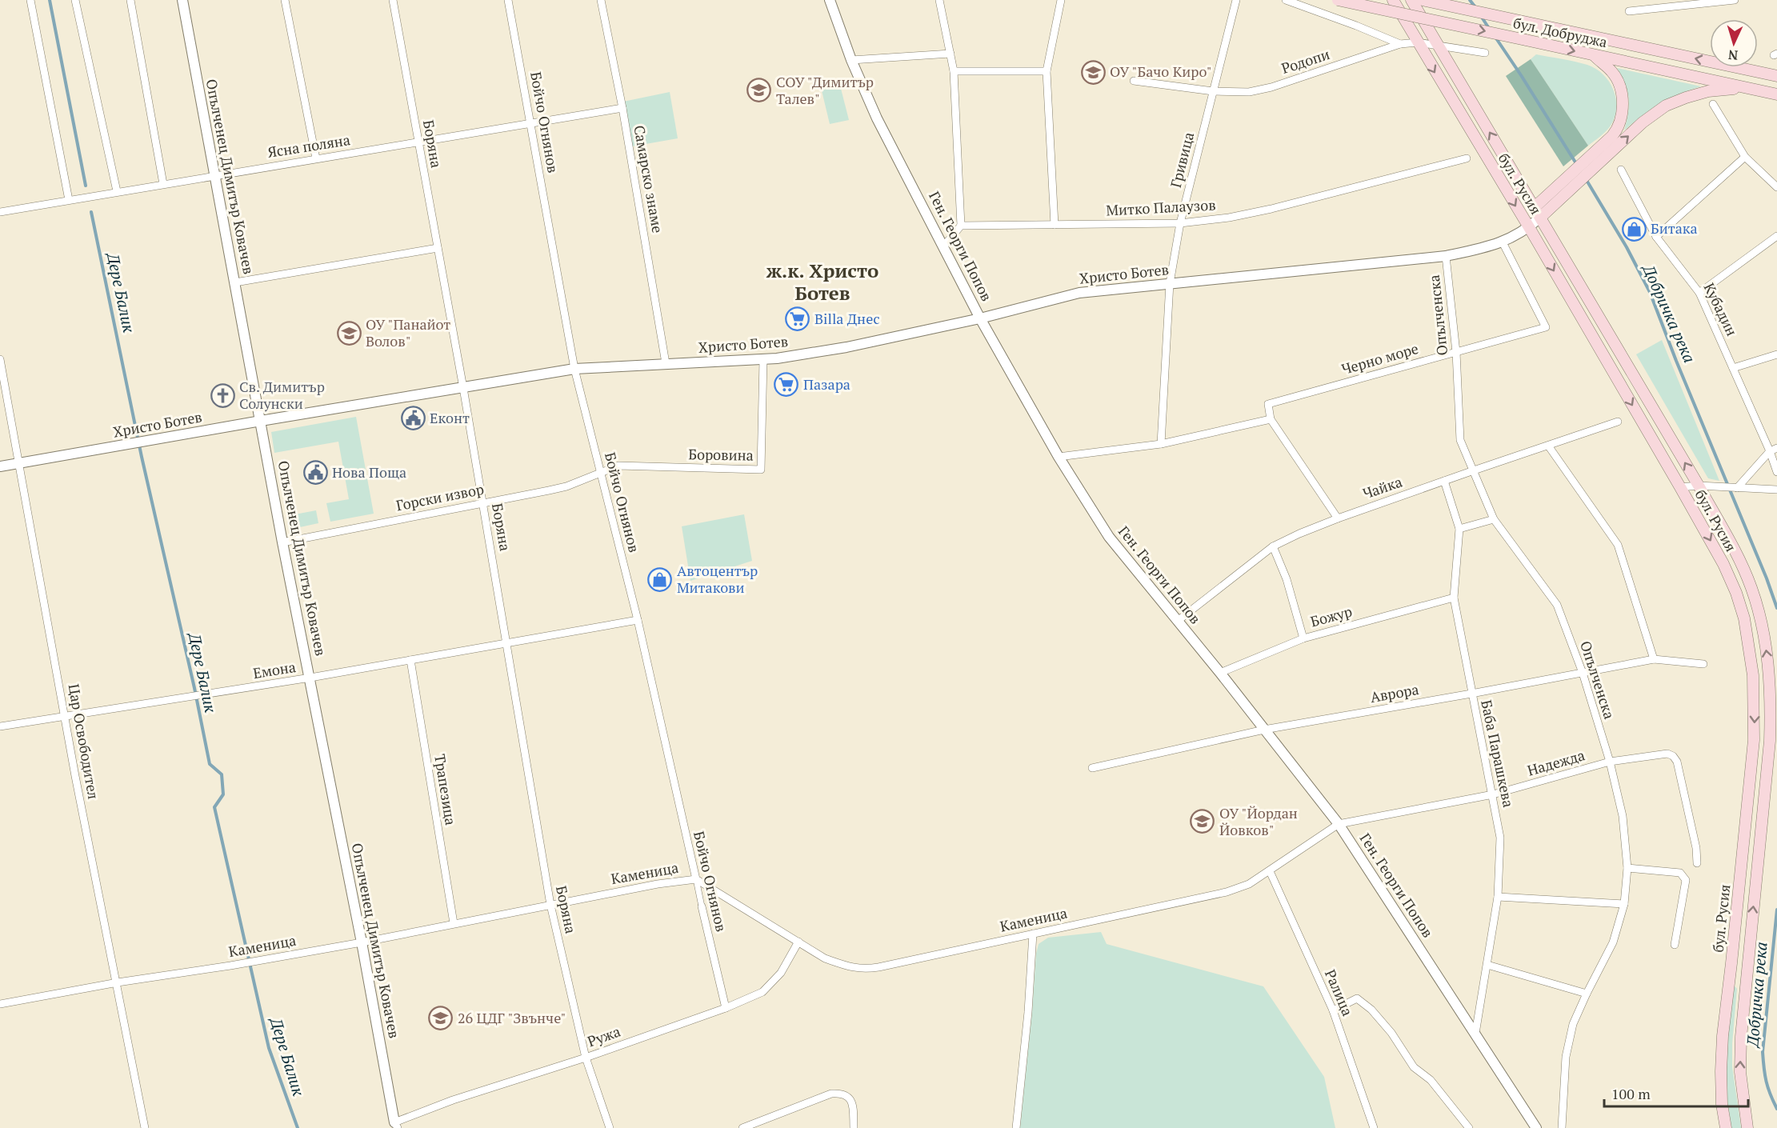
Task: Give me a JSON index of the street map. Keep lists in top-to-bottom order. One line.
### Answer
{"streets":{"main road":["бул. Добруджа","бул. Русия"],"street":["Родопи","Бойчо Огнянов","Боряна","Ясна поляна","Гривица","Опълченец Димитър Ковачев","Самарско знаме","Митко Палаузов","Ген. Георги Попов","Христо Ботев","Кубадин","Опълченска","Черно море","Боровина","Чайка","Горски извор","Божур","Емона","Аврора","Цар Освободител","Баба Парашкева","Надежда","Трапезица","Каменица","Ралица","Ружа"]},"crossings":[["Родопи","Гривица"],["Родопи","бул. Русия"],["Бойчо Огнянов","Ясна поляна"],["Бойчо Огнянов","Христо Ботев"],["Бойчо Огнянов","Боровина"],["Бойчо Огнянов","Горски извор"],["Бойчо Огнянов","Емона"],["Бойчо Огнянов","Каменица"],["Бойчо Огнянов","Ружа"],["Боряна","Ясна поляна"],["Боряна","Христо Ботев"],["Боряна","Горски извор"],["Боряна","Емона"],["Боряна","Каменица"],["Боряна","Ружа"],["Ясна поляна","Опълченец Димитър Ковачев"],["Ясна поляна","Самарско знаме"],["Гривица","Митко Палаузов"],["Гривица","Христо Ботев"],["Опълченец Димитър Ковачев","Христо Ботев"],["Опълченец Димитър Ковачев","Горски извор"],["Опълченец Димитър Ковачев","Емона"],["Опълченец Димитър Ковачев","Каменица"],["Опълченец Димитър Ковачев","Ружа"],["Самарско знаме","Христо Ботев"],["бул. Русия","Христо Ботев"],["Ген. Георги Попов","Христо Ботев"],["Ген. Георги Попов","Чайка"],["Ген. Георги Попов","Божур"],["Ген. Георги Попов","Аврора"],["Ген. Георги Попов","Баба Парашкева"],["Ген. Георги Попов","Надежда"],["Ген. Георги Попов","Каменица"],["Христо Ботев","Опълченска"],["Христо Ботев","Черно море"],["Христо Ботев","Боровина"],["Христо Ботев","Цар Освободител"],["Опълченска","Черно море"],["Опълченска","Чайка"],["Опълченска","Аврора"],["Опълченска","Надежда"],["Боровина","Горски извор"],["Чайка","Баба Парашкева"],["Божур","Баба Парашкева"],["Емона","Цар Освободител"],["Емона","Трапезица"],["Аврора","Баба Парашкева"],["Цар Освободител","Каменица"],["Баба Парашкева","Надежда"],["Надежда","Каменица"],["Трапезица","Каменица"],["Каменица","Ралица"],["Каменица","Ружа"]],"districts":["ж.к. Христо Ботев"],"water":["Дере Балик","Добричка река"],"places":{"school or university":["ОУ \"Бачо Киро\"","СОУ \"Димитър Талев\"","ОУ \"Панайот Волов\"","ОУ \"Йордан Йовков\"","26 ЦДГ \"Звънче\""],"shop":["Битака","Автоцентър Митакови"],"supermarket":["Billa Днес","Пазара"],"church":["Св. Димитър Солунски"],"public building":["Еконт","Нова Поща"]},"scale_bar":"100 m","north":"bottom"}
